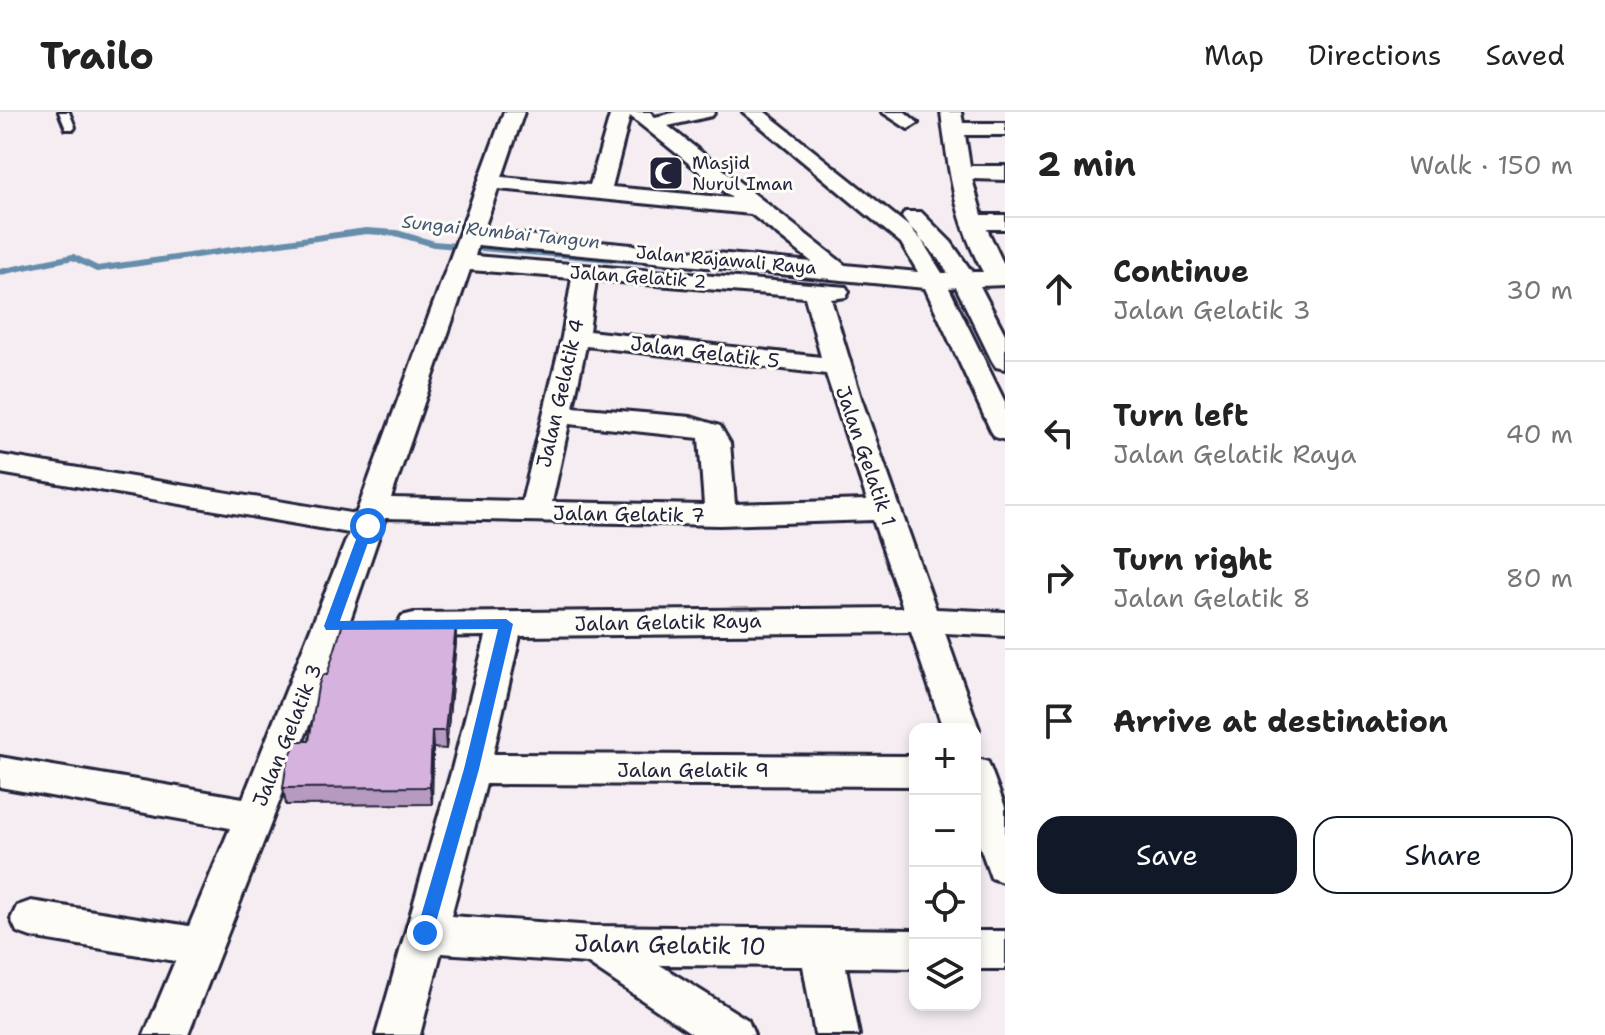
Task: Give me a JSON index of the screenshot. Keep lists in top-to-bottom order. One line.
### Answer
{"streets":{"street":["Jalan Rajawali Raya","Jalan Gelatik 2","Jalan Gelatik 5","Jalan Gelatik 4","Jalan Gelatik 1","Jalan Gelatik 7","Jalan Gelatik Raya","Jalan Gelatik 3","Jalan Gelatik 9","Jalan Gelatik 10"]},"crossings":[["Jalan Rajawali Raya","Jalan Gelatik 2"],["Jalan Rajawali Raya","Jalan Gelatik 1"],["Jalan Rajawali Raya","Jalan Gelatik 3"],["Jalan Gelatik 2","Jalan Gelatik 4"],["Jalan Gelatik 2","Jalan Gelatik 1"],["Jalan Gelatik 2","Jalan Gelatik 3"],["Jalan Gelatik 5","Jalan Gelatik 4"],["Jalan Gelatik 5","Jalan Gelatik 1"],["Jalan Gelatik 4","Jalan Gelatik 7"],["Jalan Gelatik 1","Jalan Gelatik 7"],["Jalan Gelatik 1","Jalan Gelatik Raya"],["Jalan Gelatik 7","Jalan Gelatik 3"],["Jalan Gelatik Raya","Jalan Gelatik 3"]],"water":["Sungai Rumbai Tangun"],"places":{"mosque":["Masjid Nurul Iman"]},"page":{"header":"Trailo","nav":["Map","Directions","Saved"],"heading":["2 min","Walk · 150 m"],"list":[["Continue","Jalan Gelatik 3","30 m"],["Turn left","Jalan Gelatik Raya","40 m"],["Turn right","Jalan Gelatik 8","80 m"],"Arrive at destination"],"map_buttons":["+","−"],"buttons":["Save","Share"]}}
